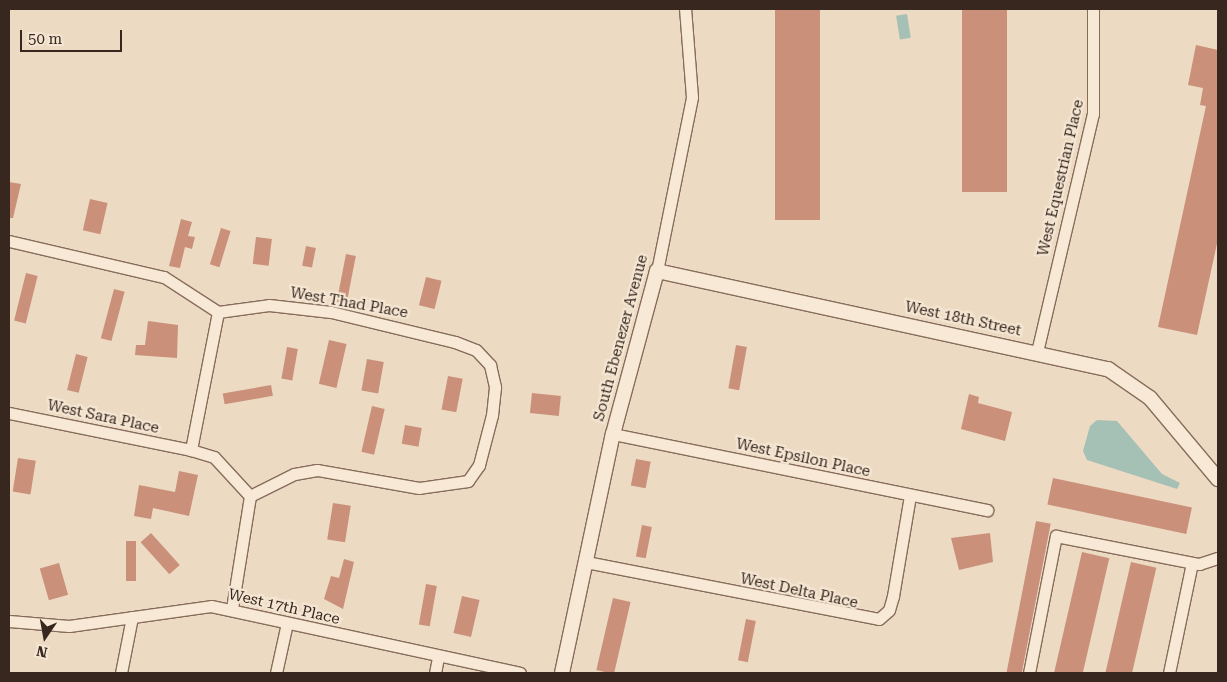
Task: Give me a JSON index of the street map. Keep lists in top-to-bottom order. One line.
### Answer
{"streets":{"street":["West Equestrian Place","West Thad Place","West 18th Street","South Ebenezer Avenue","West Sara Place","West Epsilon Place","West Delta Place","West 17th Place"]},"crossings":[["West Equestrian Place","West 18th Street"],["West Thad Place","West Sara Place"],["West 18th Street","South Ebenezer Avenue"],["South Ebenezer Avenue","West Epsilon Place"],["South Ebenezer Avenue","West Delta Place"],["West Epsilon Place","West Delta Place"]],"scale_bar":"50 m","north":"bottom"}
